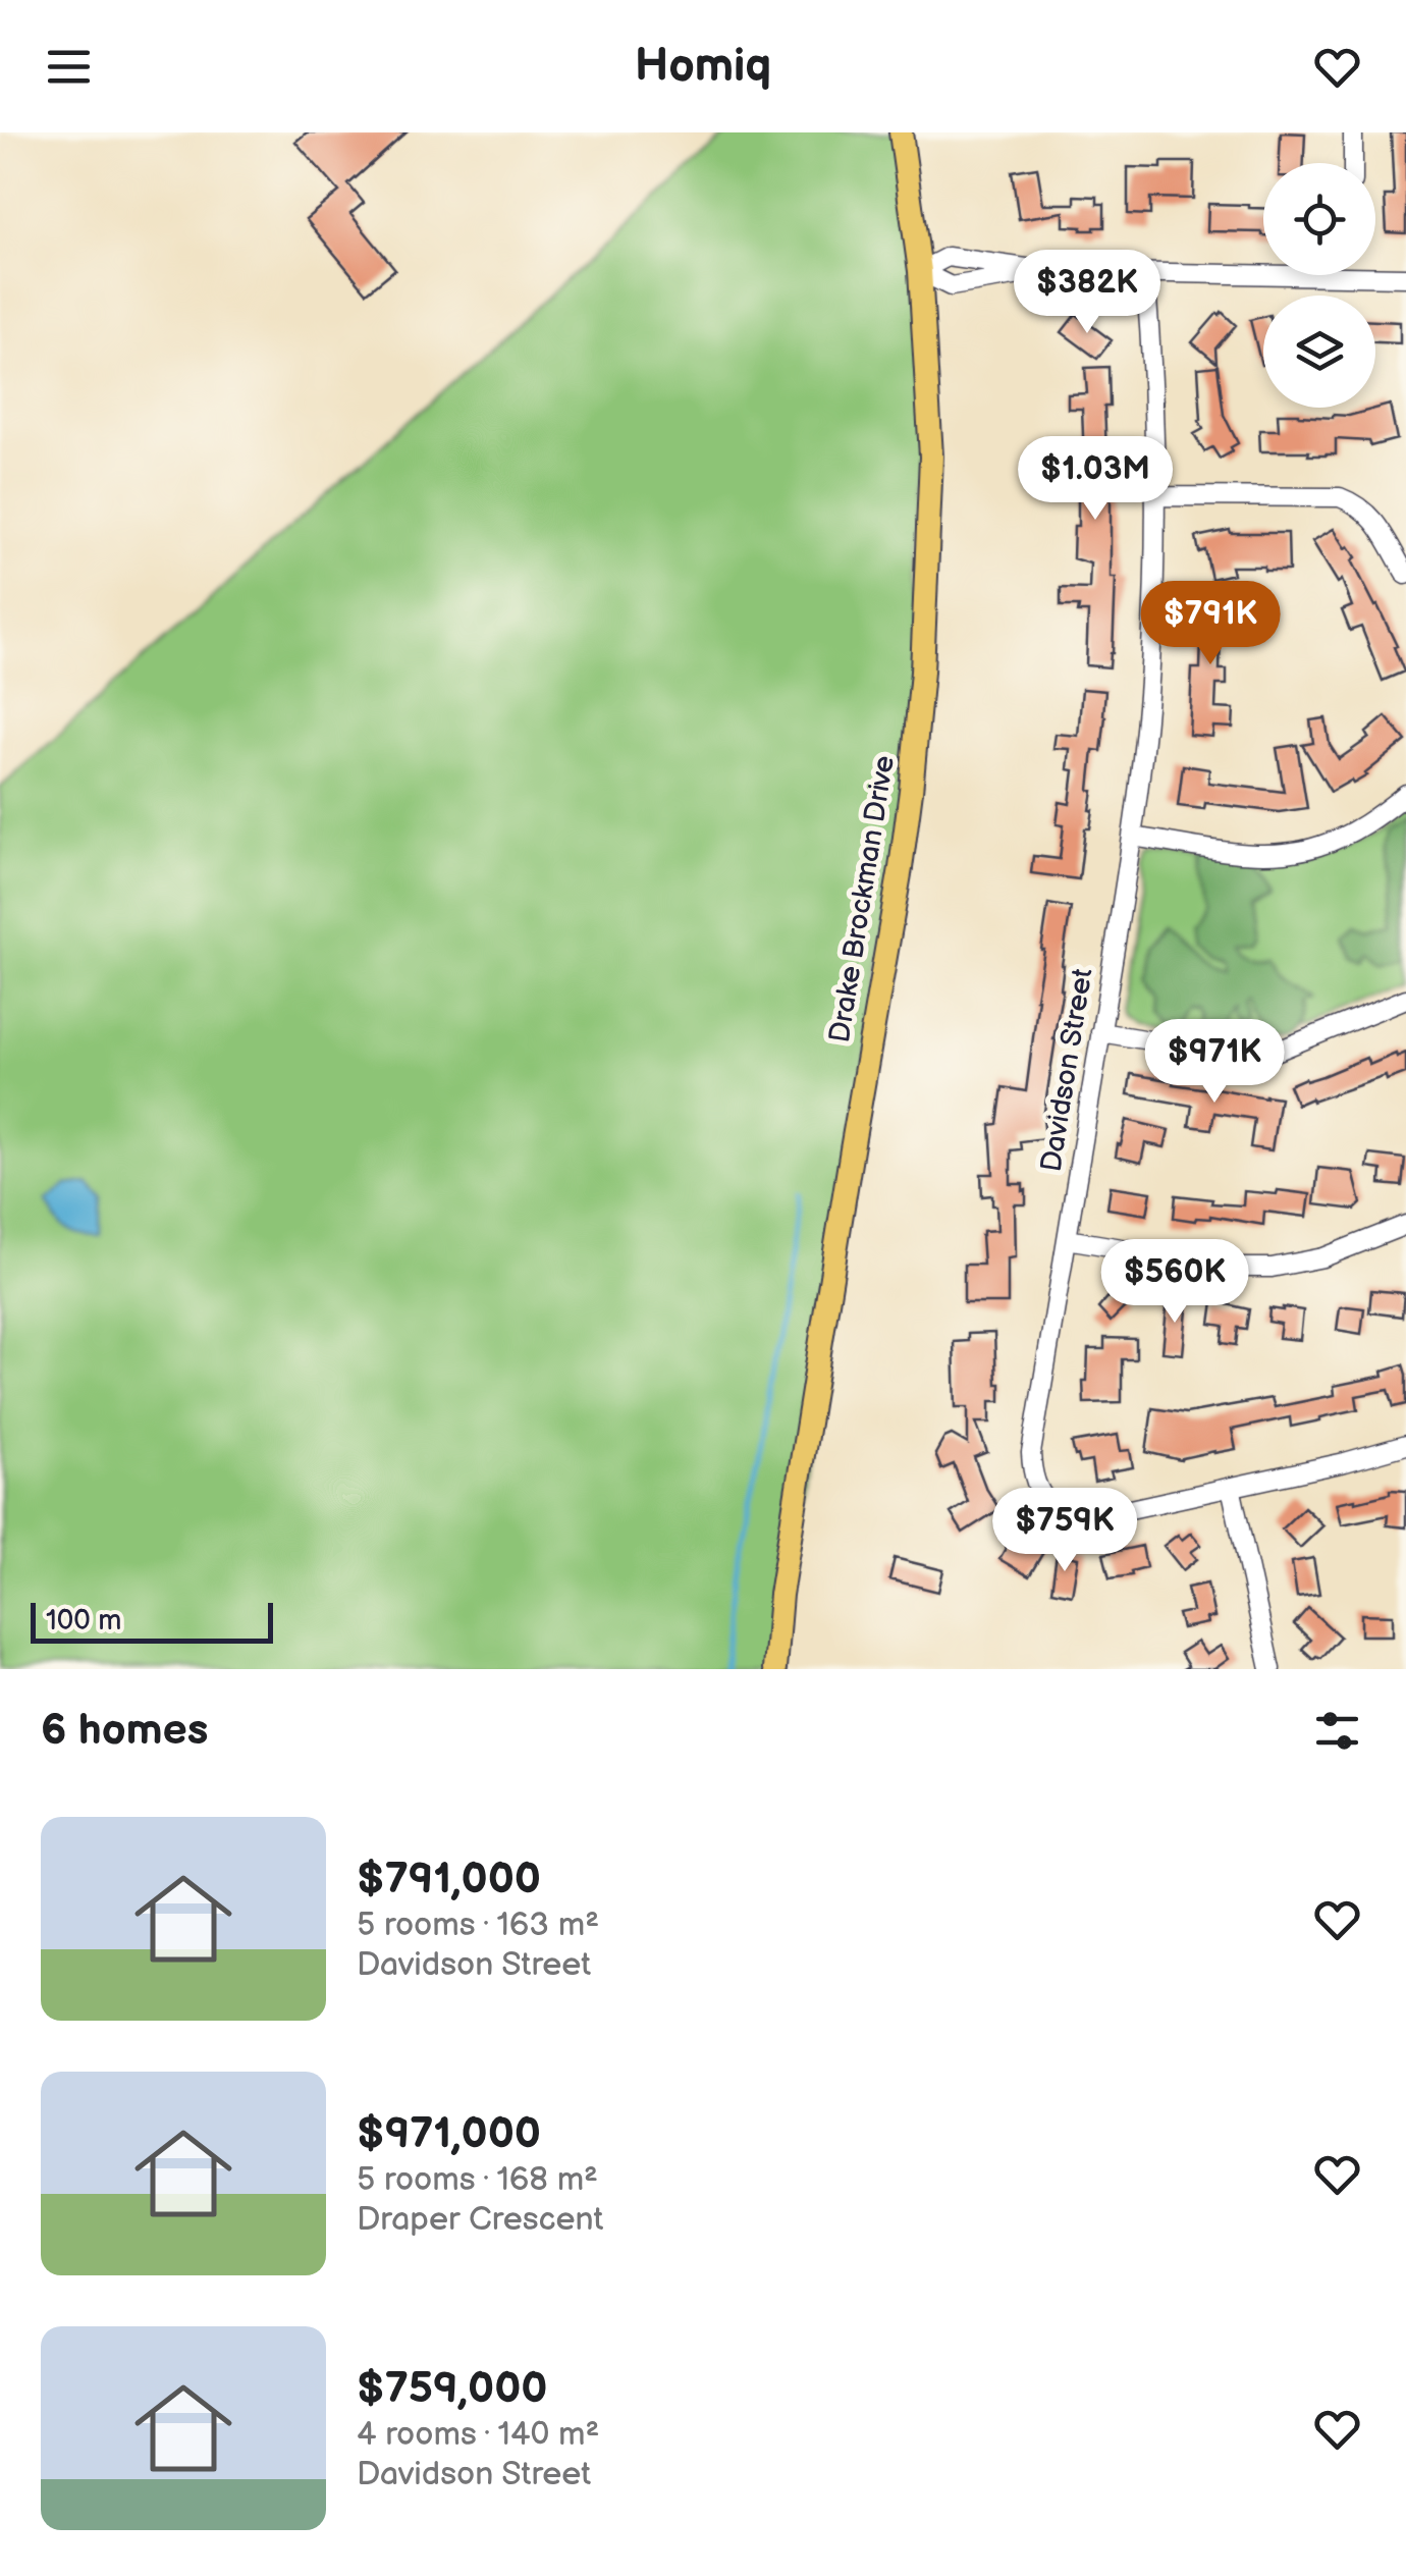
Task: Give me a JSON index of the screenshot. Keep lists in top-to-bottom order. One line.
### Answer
{"streets":{"main road":["Drake Brockman Drive"],"street":["Davidson Street"]},"scale_bar":"100 m","page":{"header":"Homiq","price":["$382K","$1.03M","$791K","$971K","$560K","$759K"],"scale":"100 m","heading":"6 homes","list":[{"name":"$791,000","note":"5 rooms · 163 m² · Davidson Street"},{"name":"$971,000","note":"5 rooms · 168 m² · Draper Crescent"},{"name":"$759,000","note":"4 rooms · 140 m² · Davidson Street"}]}}
